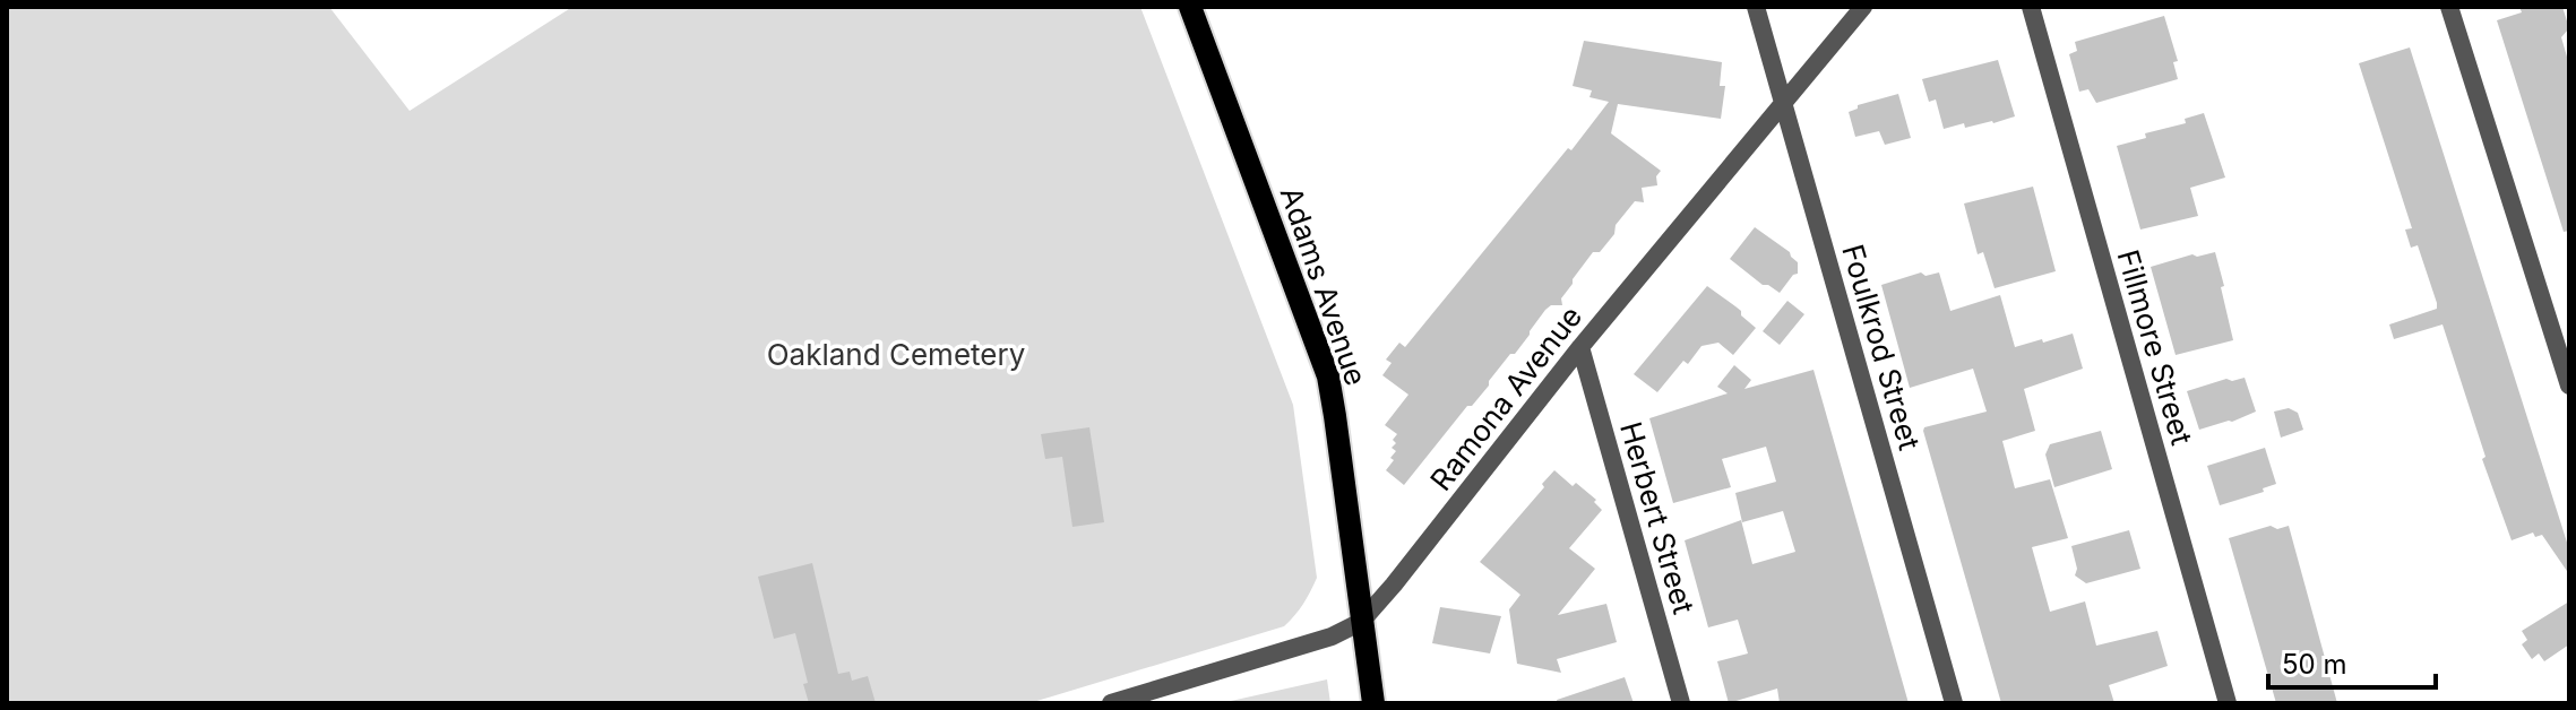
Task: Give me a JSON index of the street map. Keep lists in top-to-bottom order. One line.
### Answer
{"streets":{"main road":["Adams Avenue"],"street":["Foulkrod Street","Fillmore Street","Ramona Avenue","Herbert Street"]},"crossings":[["Adams Avenue","Ramona Avenue"],["Foulkrod Street","Ramona Avenue"],["Ramona Avenue","Herbert Street"]],"parks":["Oakland Cemetery"],"scale_bar":"50 m"}
